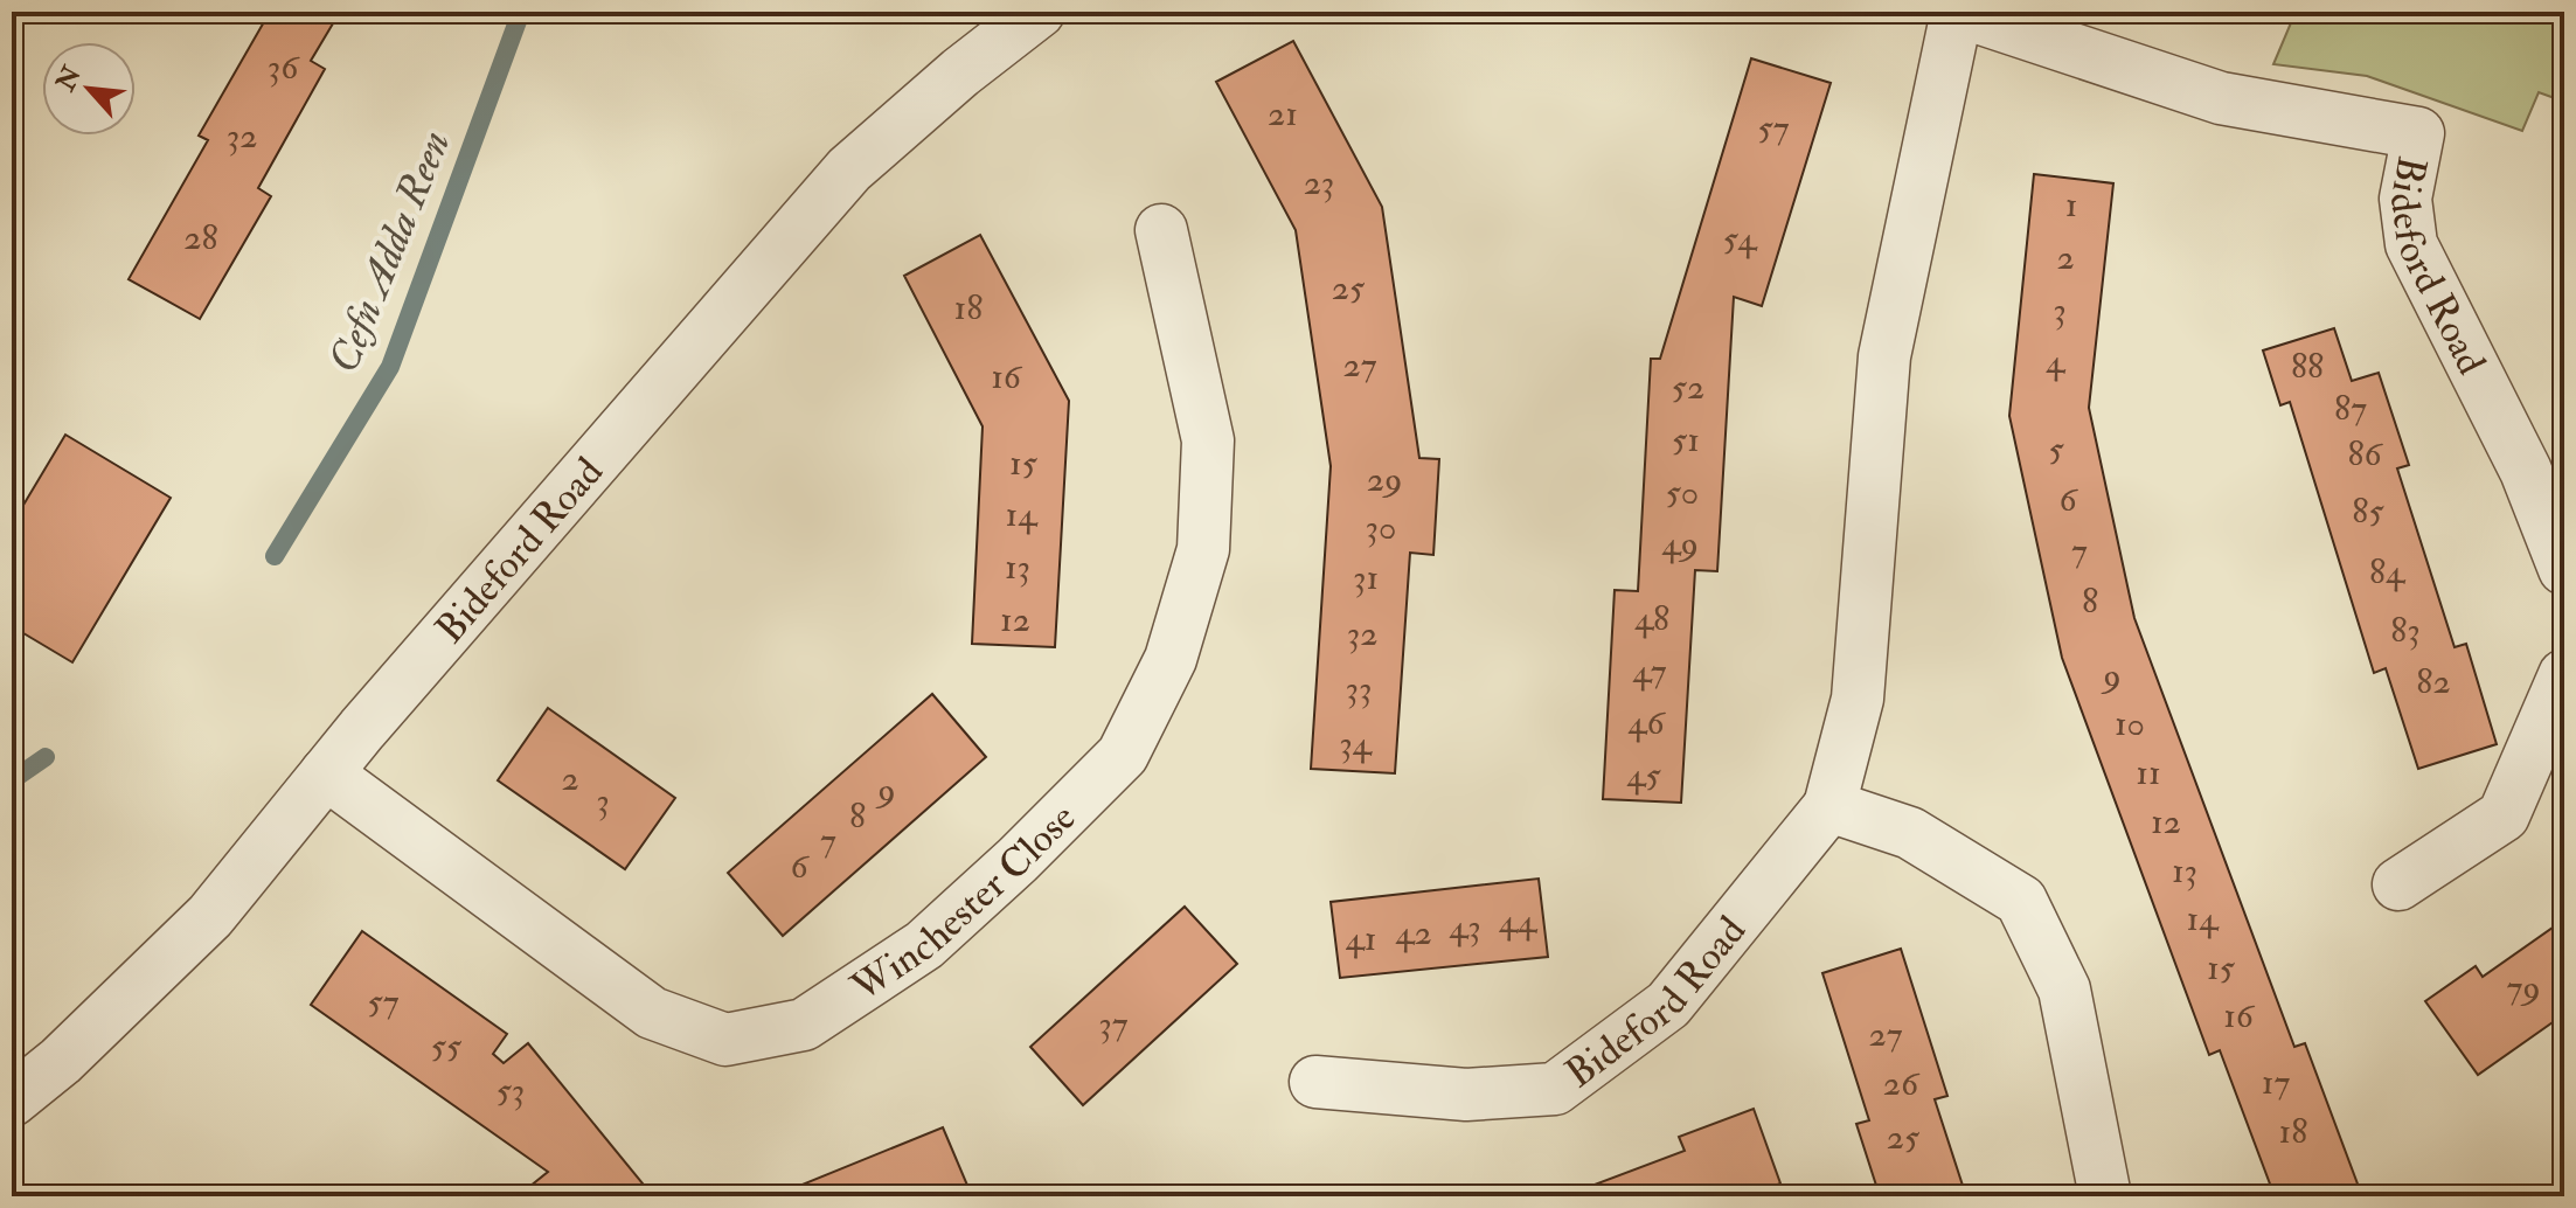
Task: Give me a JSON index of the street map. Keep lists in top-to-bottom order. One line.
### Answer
{"streets":{"street":["Bideford Road","Winchester Close"]},"crossings":[["Bideford Road","Winchester Close"]],"water":["Cefn Adda Reen"],"house_numbers":["36","21","57","32","23","1","28","54","2","25","18","3","4","27","88","16","52","87","51","5","86","15","29","50","6","85","14","30","49","7","13","84","31","8","48","12","83","32","47","9","82","33","46","10","34","11","45","2","9","3","8","12","7","6","13","14","44","43","42","41","15","79","57","16","37","27","55","17","26","53","18","25"],"north":"top left"}
